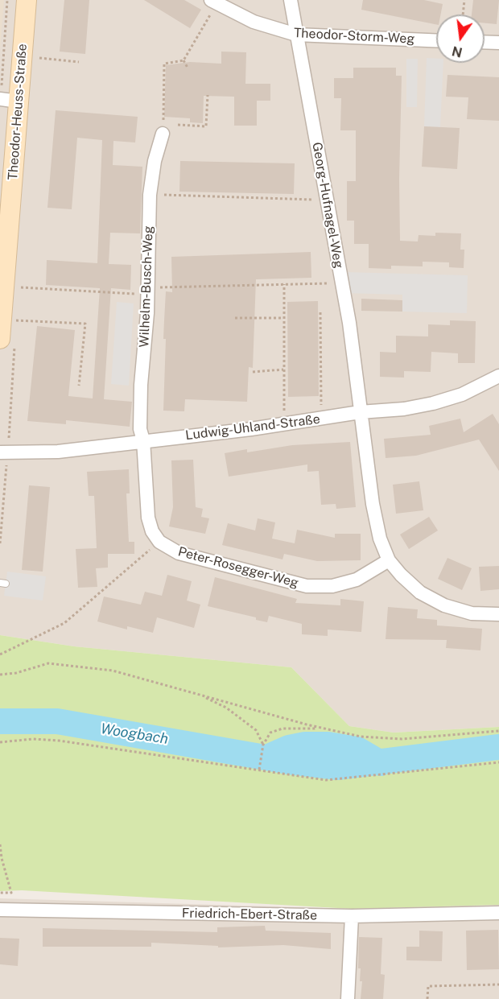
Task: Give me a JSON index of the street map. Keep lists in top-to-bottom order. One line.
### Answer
{"streets":{"main road":["Theodor-Heuss-Straße"],"street":["Theodor-Storm-Weg","Georg-Hufnagel-Weg","Wilhelm-Busch-Weg","Ludwig-Uhland-Straße","Peter-Rosegger-Weg","Friedrich-Ebert-Straße"]},"crossings":[["Theodor-Storm-Weg","Georg-Hufnagel-Weg"],["Georg-Hufnagel-Weg","Ludwig-Uhland-Straße"],["Georg-Hufnagel-Weg","Peter-Rosegger-Weg"],["Wilhelm-Busch-Weg","Ludwig-Uhland-Straße"]],"water":["Woogbach"],"north":"bottom"}
